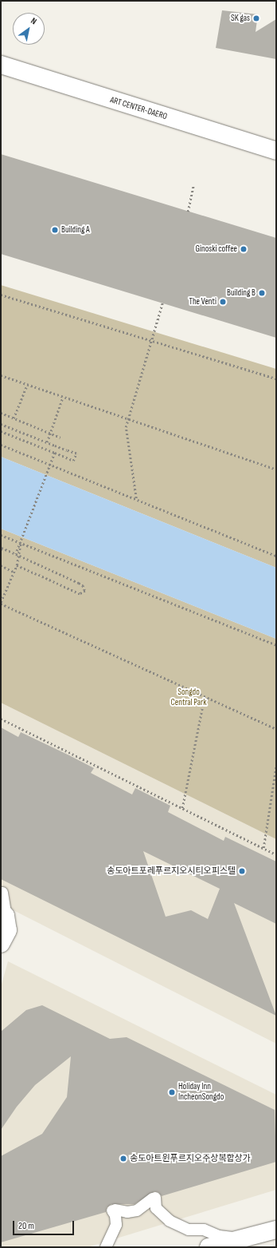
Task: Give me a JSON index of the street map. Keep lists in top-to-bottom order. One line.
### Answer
{"streets":{"street":["ART CENTER-DAERO"]},"parks":["Songdo Central Park"],"places":["SK gas","Building A","Ginoski coffee","Building B","The Venti","송도아트포레푸르지오시티오피스텔","Holiday Inn IncheonSongdo","송도아트윈푸르지오주상복합상가"],"scale_bar":"20 m","north":"top right"}
